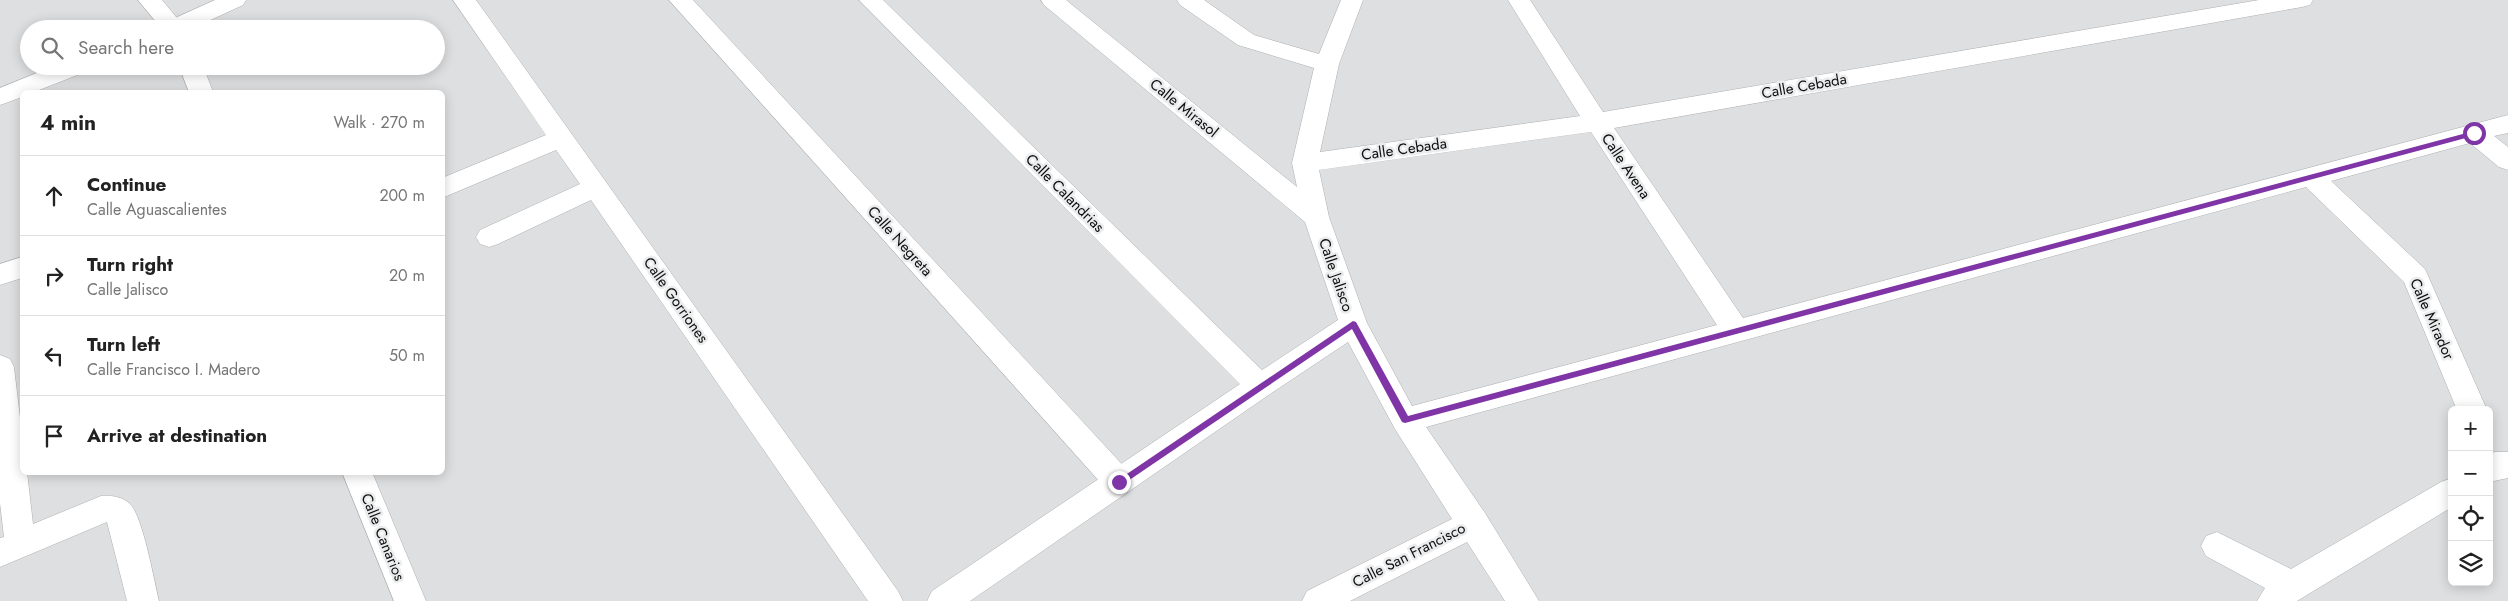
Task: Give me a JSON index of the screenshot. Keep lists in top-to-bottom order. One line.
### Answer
{"streets":{"street":["Calle Cebada","Calle Mirasol","Calle Avena","Calle Calandrias","Calle Negreta","Calle Jalisco","Calle Gorriones","Calle Mirador","Calle Canarios","Calle San Francisco"]},"crossings":[["Calle Cebada","Calle Avena"],["Calle Cebada","Calle Jalisco"],["Calle Mirasol","Calle Jalisco"],["Calle Jalisco","Calle San Francisco"]],"page":{"search":"Search here","heading":["4 min","Walk · 270 m"],"list":[["Continue","Calle Aguascalientes","200 m"],["Turn right","Calle Jalisco","20 m"],["Turn left","Calle Francisco I. Madero","50 m"],"Arrive at destination"],"map_buttons":["+","−"]}}
